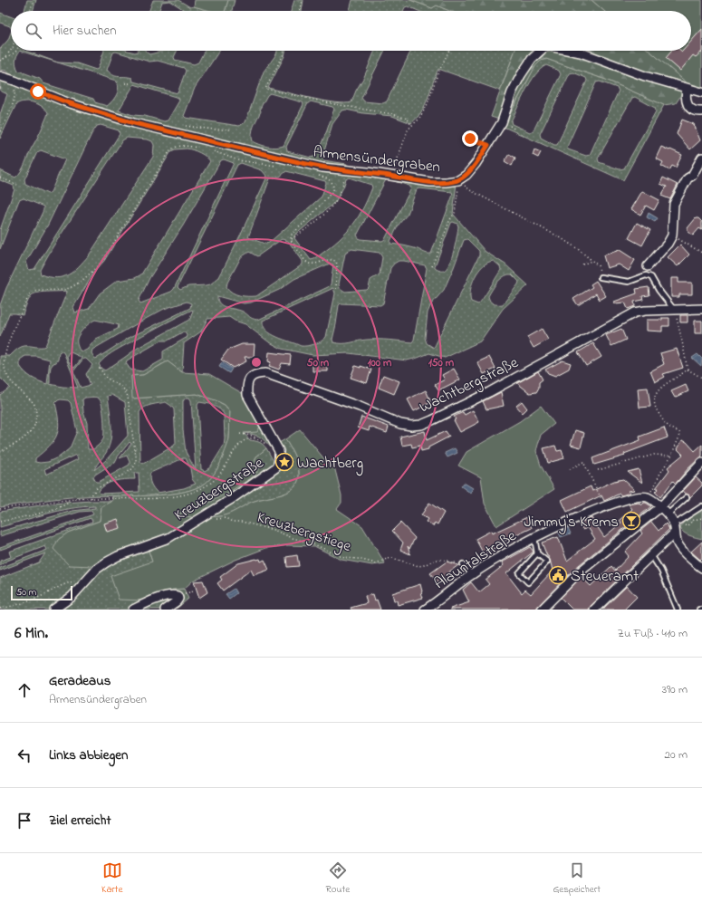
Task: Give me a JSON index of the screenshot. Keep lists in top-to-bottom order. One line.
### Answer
{"streets":{"street":["Armensündergraben","Wachtbergstraße","Kreuzbergstraße","Alauntalstraße"],"path":["Kreuzbergstiege"]},"crossings":[["Wachtbergstraße","Kreuzbergstraße"],["Kreuzbergstraße","Kreuzbergstiege"]],"places":{"place":["Wachtberg"],"bar":["Jimmy's Krems"],"public building":["Steueramt"]},"scale_bar":"50 m","page":{"search":"Hier suchen","scale":"50 m","heading":["6 Min.","Zu Fuß · 410 m"],"list":[["Geradeaus","Armensündergraben","390 m"],["Links abbiegen","20 m"],"Ziel erreicht"],"nav":["Karte","Route","Gespeichert"]},"rings":["50 m","100 m","150 m"]}
